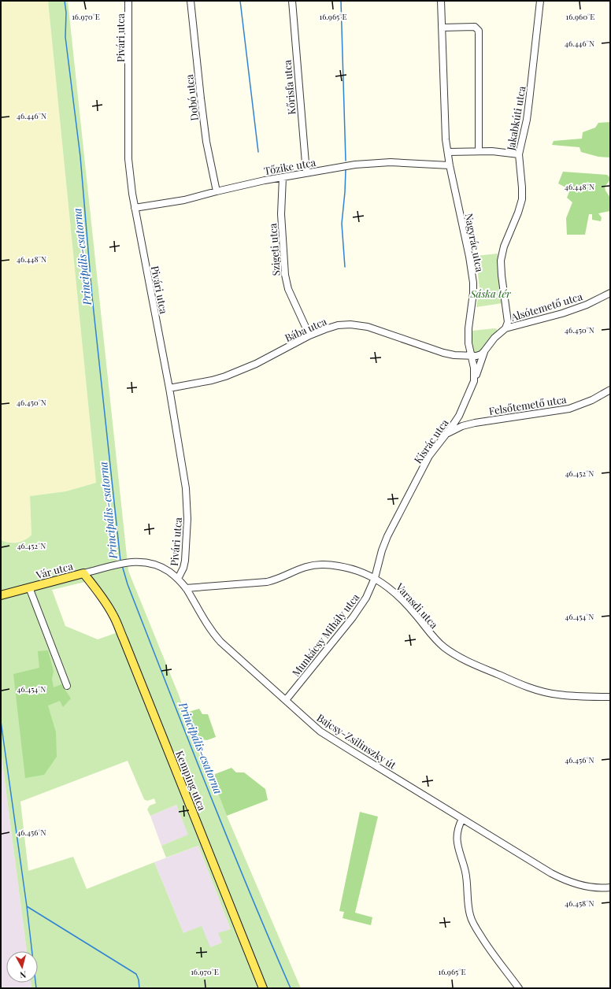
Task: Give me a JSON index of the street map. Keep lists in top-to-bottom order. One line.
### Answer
{"streets":{"main road":["Vár utca","Kemping utca"],"street":["Pivári utca","Kőrisfa utca","Dobó utca","Jakabkúti utca","Tőzike utca","Nagyrác utca","Szigeti utca","Alsótemető utca","Bába utca","Felsőtemető utca","Kisrác utca","Varasdi utca","Munkácsy Mihály utca","Bajcsy-Zsilinszky út"]},"crossings":[["Pivári utca","Tőzike utca"],["Pivári utca","Bába utca"],["Pivári utca","Bajcsy-Zsilinszky út"],["Kőrisfa utca","Tőzike utca"],["Dobó utca","Tőzike utca"],["Jakabkúti utca","Alsótemető utca"],["Tőzike utca","Nagyrác utca"],["Tőzike utca","Szigeti utca"],["Nagyrác utca","Bába utca"],["Nagyrác utca","Kisrác utca"],["Szigeti utca","Bába utca"],["Bába utca","Kisrác utca"],["Felsőtemető utca","Kisrác utca"],["Kisrác utca","Varasdi utca"],["Kisrác utca","Munkácsy Mihály utca"],["Vár utca","Bajcsy-Zsilinszky út"],["Vár utca","Kemping utca"],["Varasdi utca","Munkácsy Mihály utca"],["Varasdi utca","Bajcsy-Zsilinszky út"],["Munkácsy Mihály utca","Bajcsy-Zsilinszky út"]],"water":["Principális-csatorna"],"parks":["Sáska tér"],"north":"bottom","coordinates":["16.970°E","16.965°E","16.960°E","46.446°N","46.448°N","46.450°N","46.452°N","46.454°N","46.456°N","46.458°N"]}
